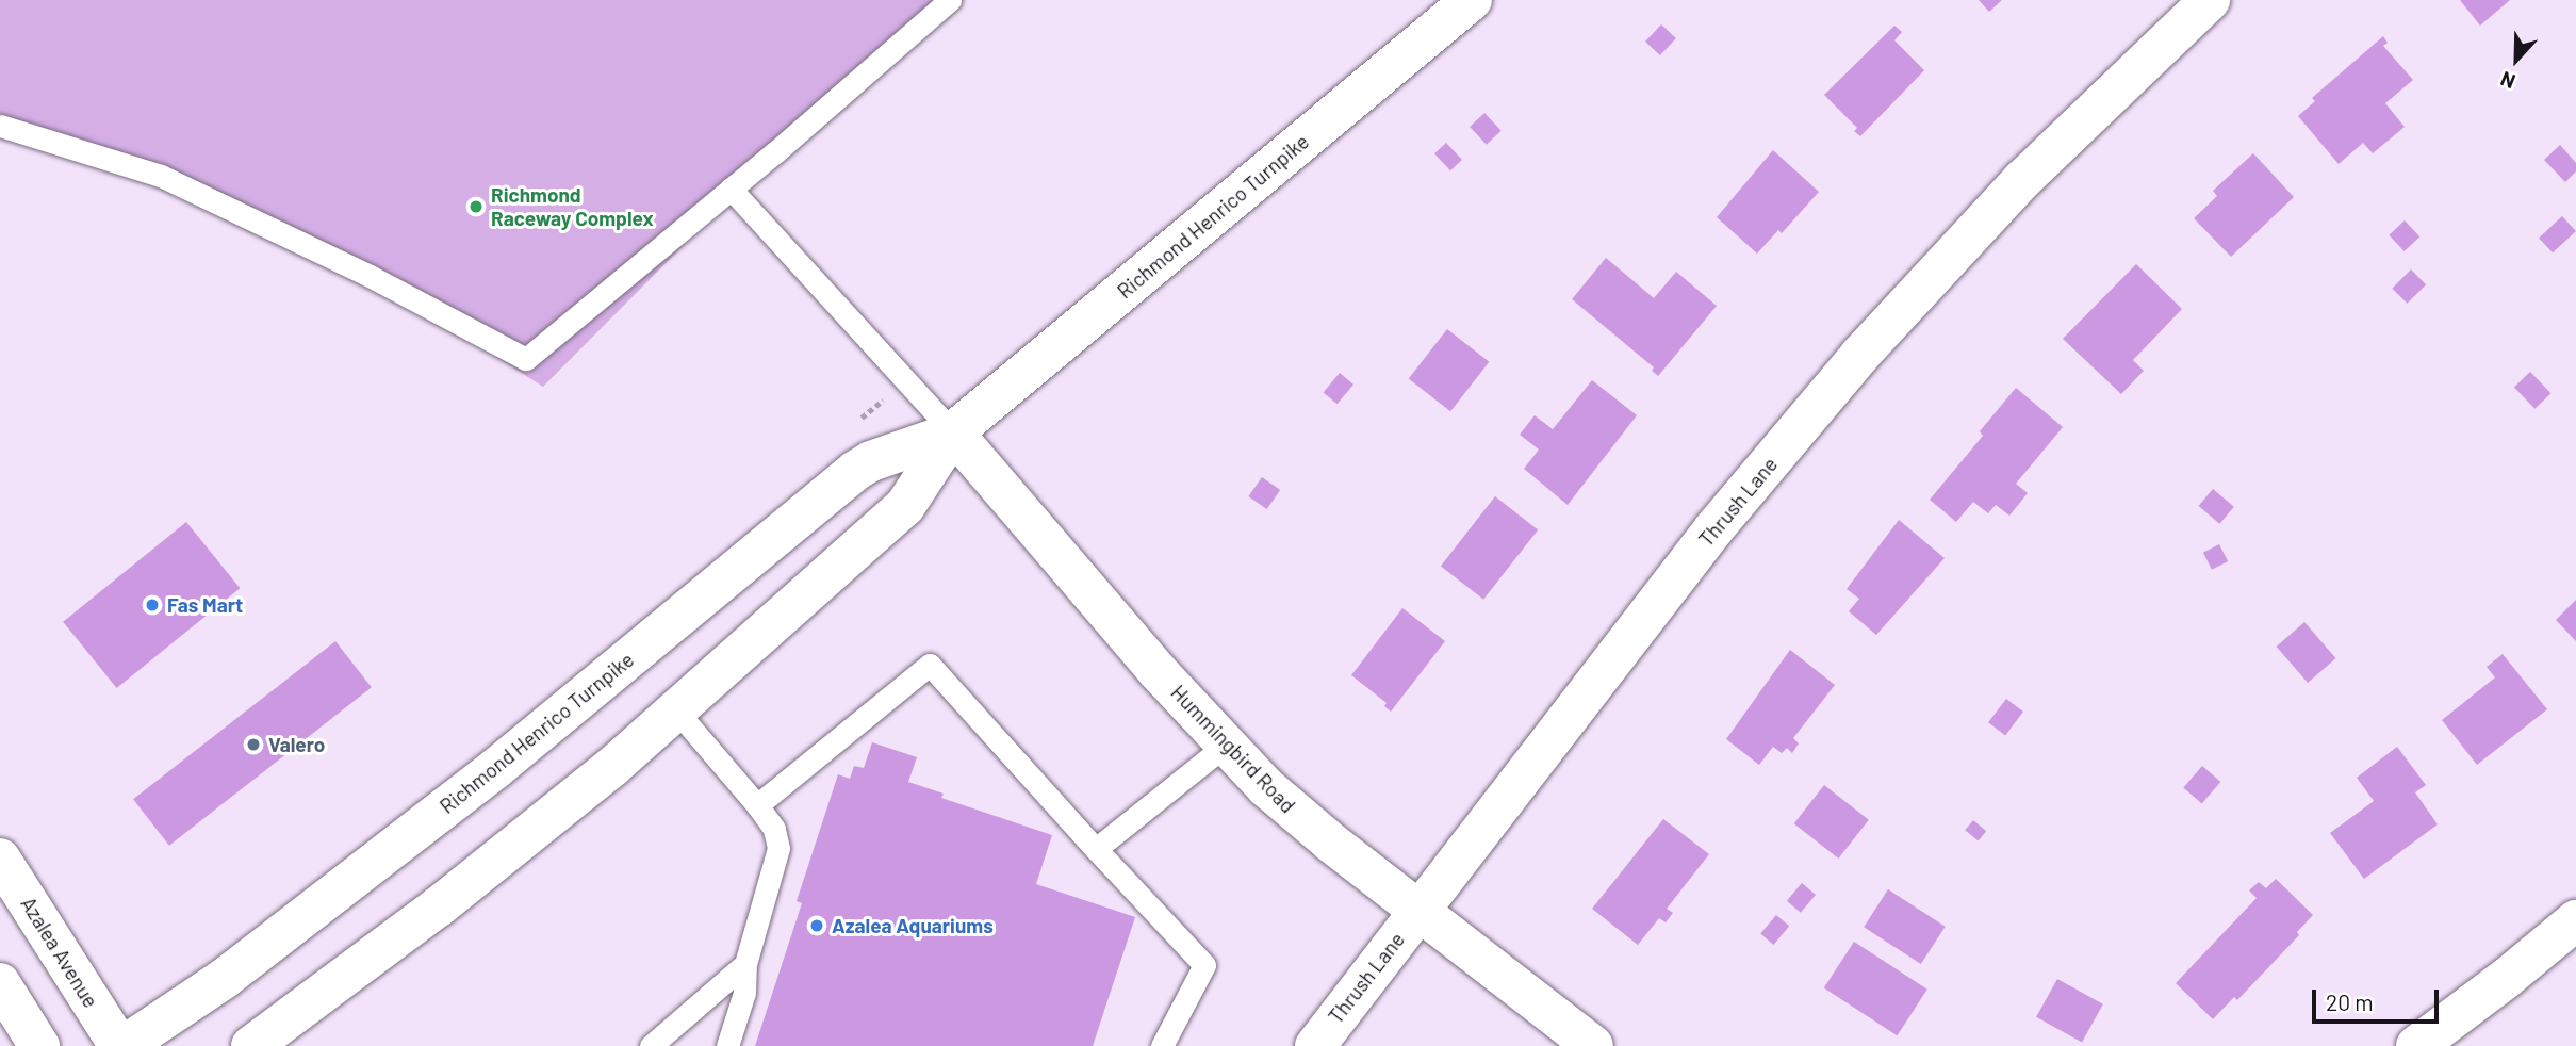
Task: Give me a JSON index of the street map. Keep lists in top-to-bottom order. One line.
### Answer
{"streets":{"street":["Richmond Henrico Turnpike","Thrush Lane","Hummingbird Road","Azalea Avenue"]},"crossings":[["Richmond Henrico Turnpike","Hummingbird Road"],["Richmond Henrico Turnpike","Azalea Avenue"],["Thrush Lane","Hummingbird Road"]],"places":["Richmond Raceway Complex","Fas Mart","Valero","Azalea Aquariums"],"scale_bar":"20 m","north":"bottom"}
